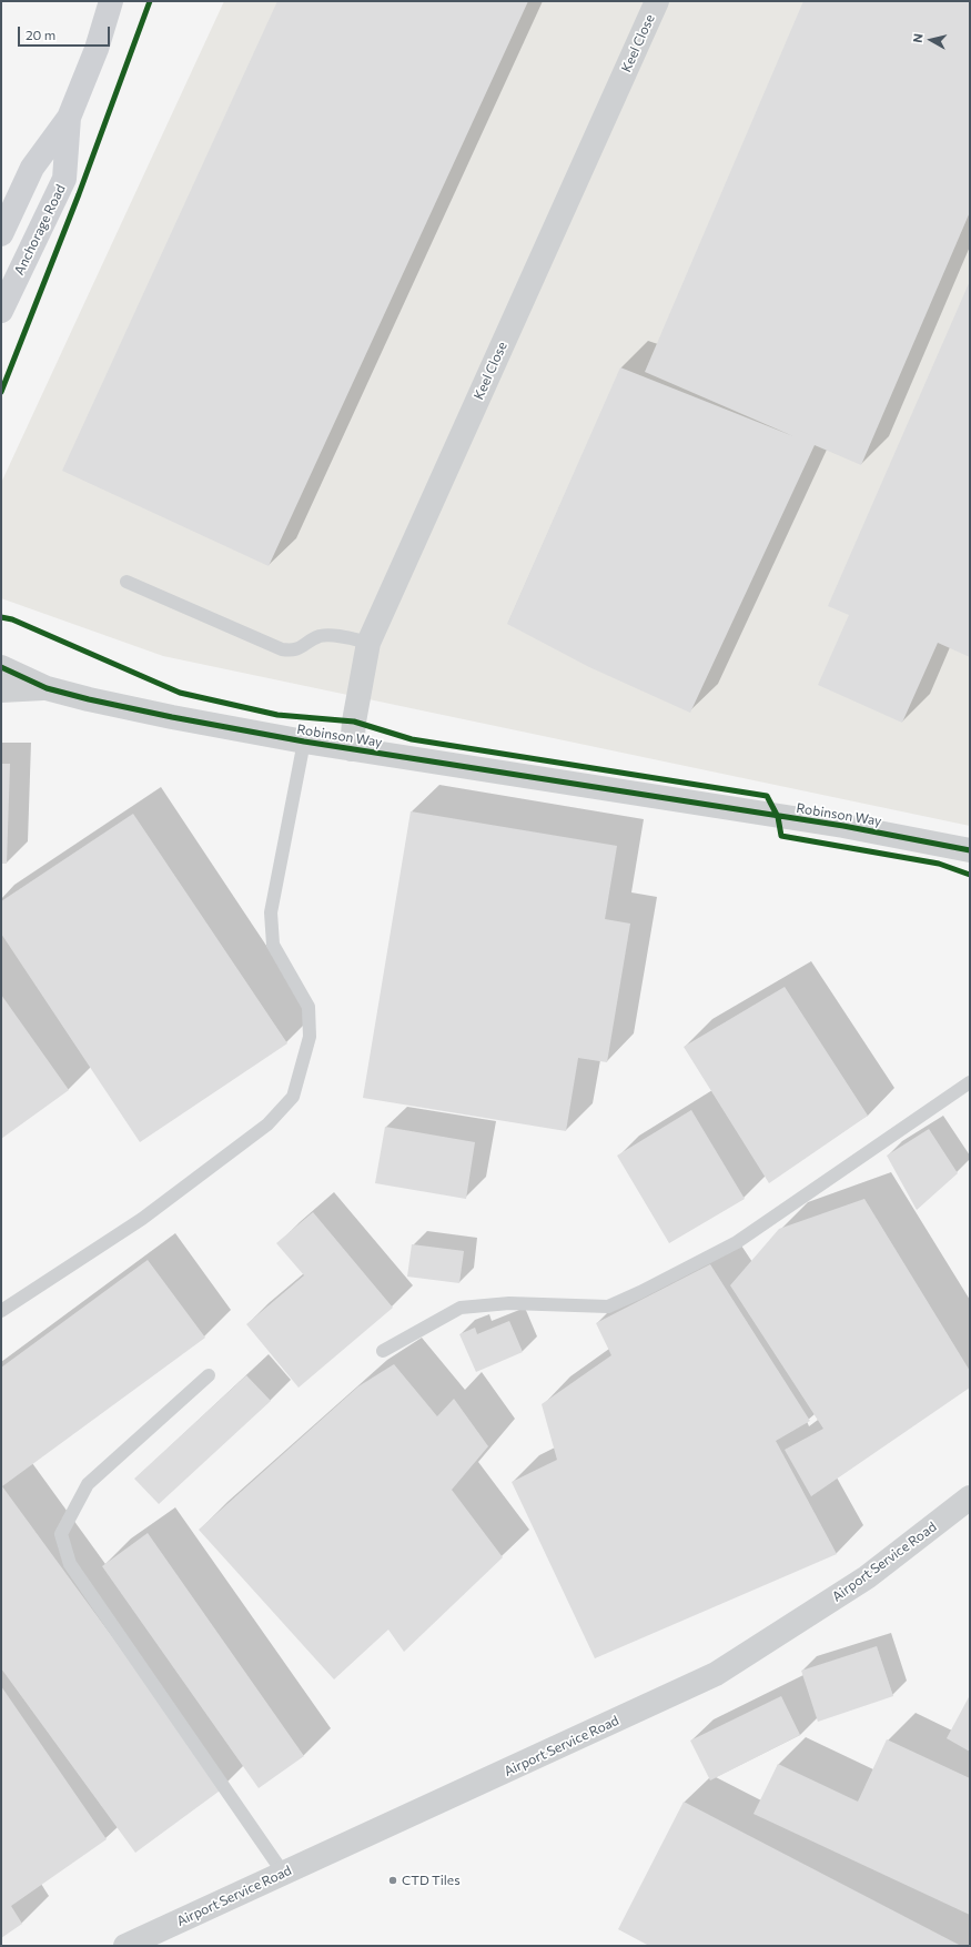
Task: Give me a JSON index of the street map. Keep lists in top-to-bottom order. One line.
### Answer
{"streets":{"street":["Keel Close","Anchorage Road","Robinson Way","Airport Service Road"]},"crossings":[["Keel Close","Robinson Way"]],"places":["CTD Tiles"],"scale_bar":"20 m","north":"left"}
